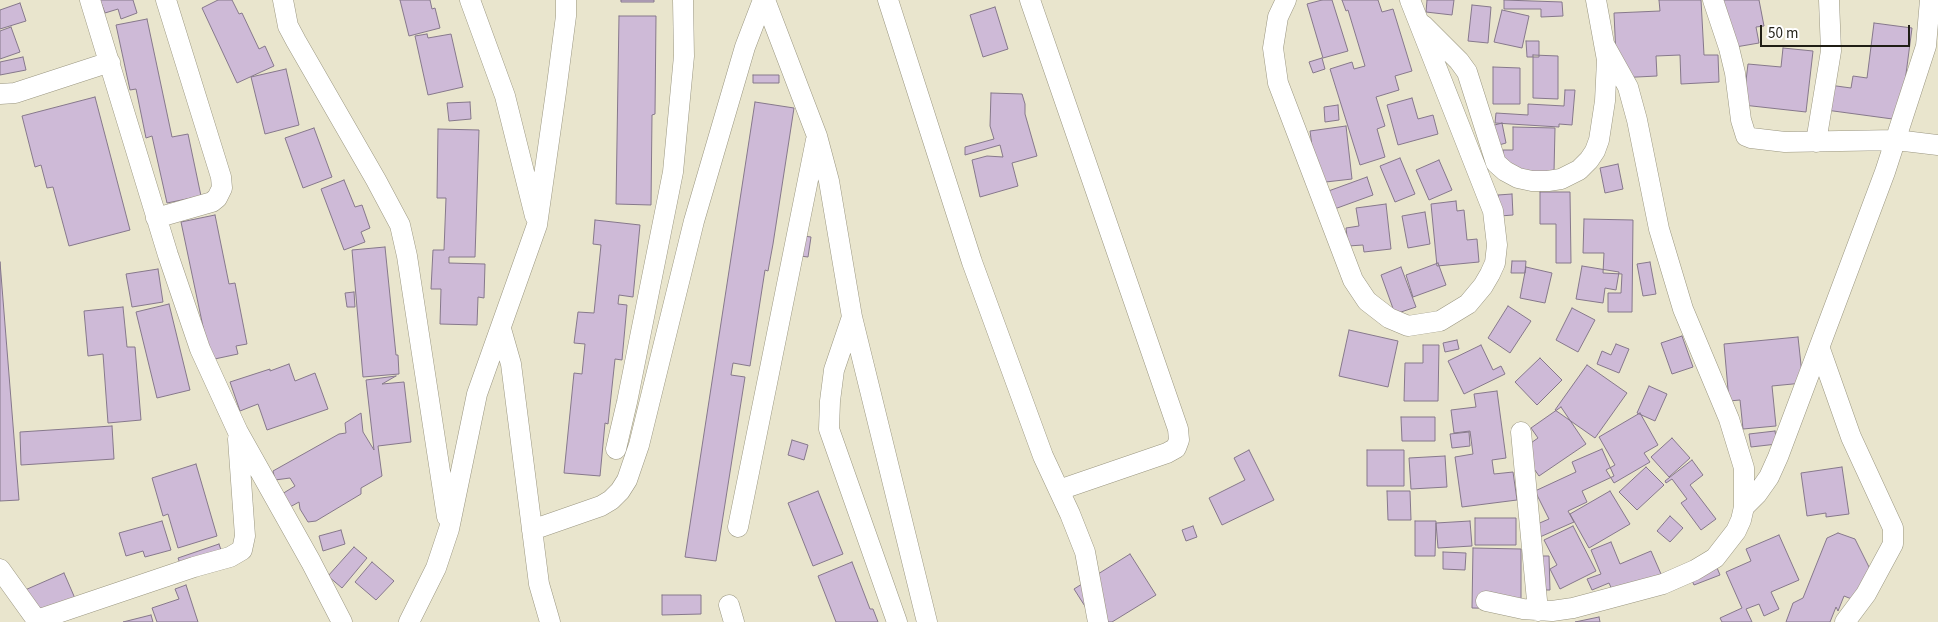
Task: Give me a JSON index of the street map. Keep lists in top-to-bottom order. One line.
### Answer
{"scale_bar":"50 m"}
